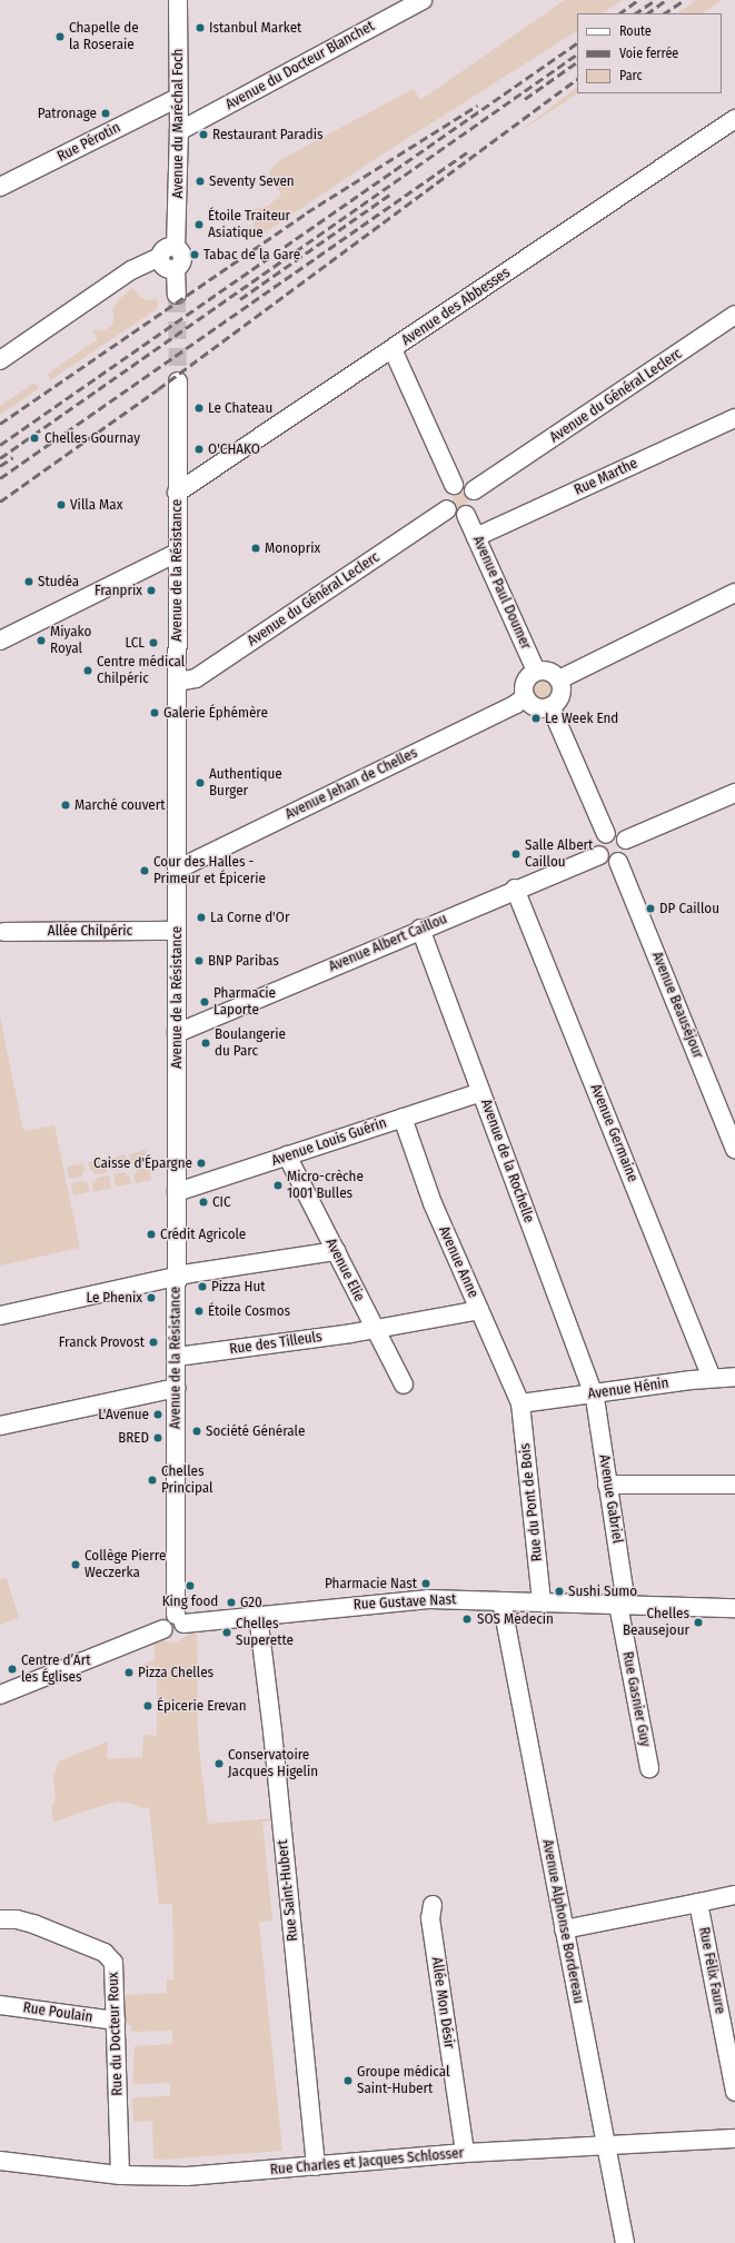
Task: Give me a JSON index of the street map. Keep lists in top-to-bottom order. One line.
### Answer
{"streets":{"street":["Avenue du Docteur Blanchet","Avenue du Maréchal Foch","Rue Pérotin","Avenue des Abbesses","Avenue du Général Leclerc","Rue Marthe","Avenue de la Résistance","Avenue Paul Doumer","Avenue Jehan de Chelles","Allée Chilpéric","Avenue Albert Caillou","Avenue Beauséjour","Avenue Germaine","Avenue Louis Guérin","Avenue de la Rochelle","Avenue Anne","Avenue Elie","Rue des Tilleuls","Avenue Hénin","Avenue Gabriel","Rue du Pont de Bois","Rue Gustave Nast","Rue Gasnier Guy","Rue Saint-Hubert","Avenue Alphonse Bordereau","Rue Félix Faure","Allée Mon Désir","Rue Poulain","Rue du Docteur Roux","Rue Charles et Jacques Schlosser"]},"crossings":[["Avenue du Docteur Blanchet","Avenue du Maréchal Foch"],["Avenue du Maréchal Foch","Rue Pérotin"],["Avenue des Abbesses","Avenue de la Résistance"],["Avenue du Général Leclerc","Avenue de la Résistance"],["Avenue du Général Leclerc","Avenue Paul Doumer"],["Rue Marthe","Avenue Paul Doumer"],["Avenue de la Résistance","Avenue Jehan de Chelles"],["Avenue de la Résistance","Allée Chilpéric"],["Avenue de la Résistance","Avenue Albert Caillou"],["Avenue de la Résistance","Avenue Louis Guérin"],["Avenue de la Résistance","Rue des Tilleuls"],["Avenue de la Résistance","Rue Gustave Nast"],["Avenue Paul Doumer","Avenue Jehan de Chelles"],["Avenue Albert Caillou","Avenue Beauséjour"],["Avenue Albert Caillou","Avenue Germaine"],["Avenue Albert Caillou","Avenue de la Rochelle"],["Avenue Germaine","Avenue Hénin"],["Avenue Louis Guérin","Avenue de la Rochelle"],["Avenue Louis Guérin","Avenue Anne"],["Avenue Louis Guérin","Avenue Elie"],["Avenue de la Rochelle","Avenue Hénin"],["Avenue de la Rochelle","Avenue Gabriel"],["Avenue Anne","Rue des Tilleuls"],["Avenue Anne","Avenue Hénin"],["Avenue Anne","Rue du Pont de Bois"],["Avenue Elie","Rue des Tilleuls"],["Avenue Hénin","Avenue Gabriel"],["Avenue Hénin","Rue du Pont de Bois"],["Avenue Gabriel","Rue Gustave Nast"],["Avenue Gabriel","Rue Gasnier Guy"],["Rue du Pont de Bois","Rue Gustave Nast"],["Rue Gustave Nast","Rue Gasnier Guy"],["Rue Gustave Nast","Rue Saint-Hubert"],["Rue Gustave Nast","Avenue Alphonse Bordereau"],["Rue Saint-Hubert","Rue Charles et Jacques Schlosser"],["Avenue Alphonse Bordereau","Rue Charles et Jacques Schlosser"],["Allée Mon Désir","Rue Charles et Jacques Schlosser"],["Rue Poulain","Rue du Docteur Roux"],["Rue du Docteur Roux","Rue Charles et Jacques Schlosser"]],"places":["Istanbul Market","Chapelle de la Roseraie","Patronage","Restaurant Paradis","Seventy Seven","Étoile Traiteur Asiatique","Tabac de la Gare","Le Chateau","Chelles Gournay","O'CHAKO","Villa Max","Monoprix","Studéa","Franprix","Miyako Royal","LCL","Centre médical Chilpéric","Galerie Éphémère","Le Week End","Authentique Burger","Marché couvert","Salle Albert Caillou","Cour des Halles - Primeur et Épicerie","DP Caillou","La Corne d'Or","BNP Paribas","Pharmacie Laporte","Boulangerie du Parc","Caisse d'Épargne","Micro-crèche 1001 Bulles","CIC","Crédit Agricole","Pizza Hut","Le Phenix","Étoile Cosmos","Franck Provost","L'Avenue","Société Générale","BRED","Chelles Principal","Collège Pierre Weczerka","Pharmacie Nast","King food","Sushi Sumo","G20","SOS Médecin","Chelles Beausejour","Chelles Superette","Centre d’Art les Églises","Pizza Chelles","Épicerie Erevan","Conservatoire Jacques Higelin","Groupe médical Saint-Hubert"],"legend":["Route","Voie ferrée","Parc"]}
